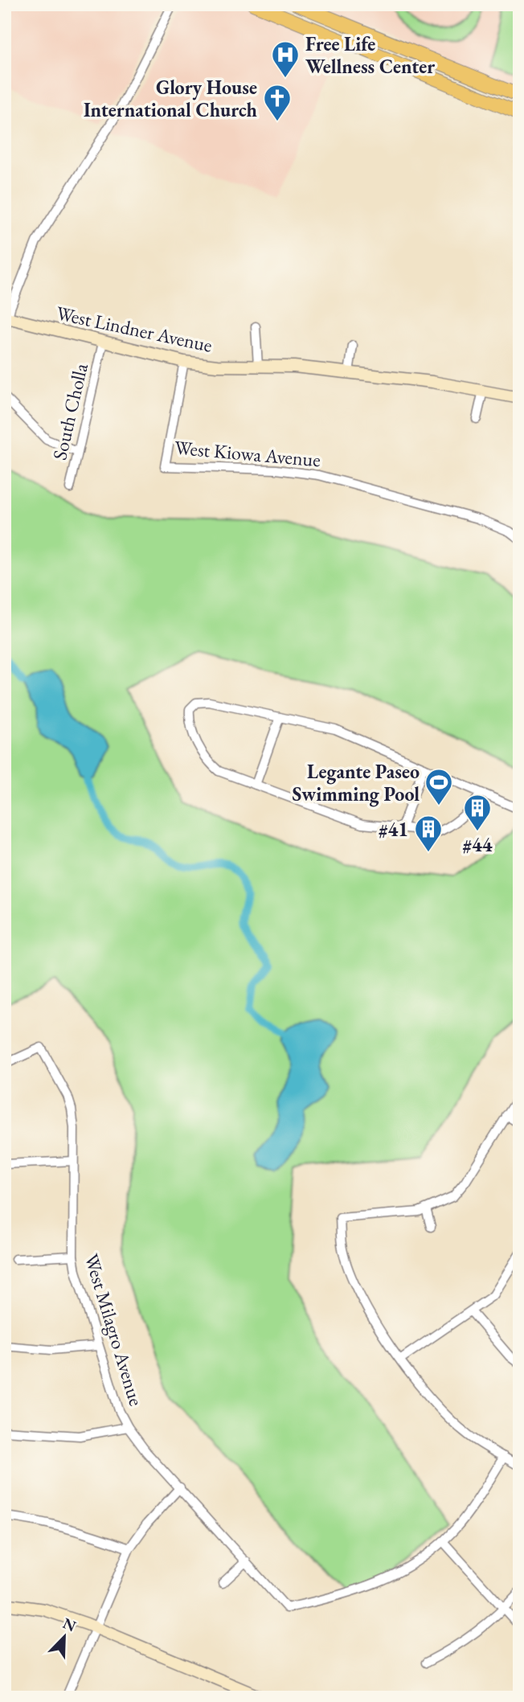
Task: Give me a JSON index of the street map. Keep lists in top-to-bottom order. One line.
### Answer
{"streets":{"street":["West Lindner Avenue","South Cholla","West Kiowa Avenue","West Milagro Avenue"]},"crossings":[["West Lindner Avenue","South Cholla"],["West Lindner Avenue","West Kiowa Avenue"]],"places":{"hospital":["Free Life Wellness Center"],"church":["Glory House International Church"],"sports":["Legante Paseo Swimming Pool"],"building":["#44","#41"]},"north":"top right"}
